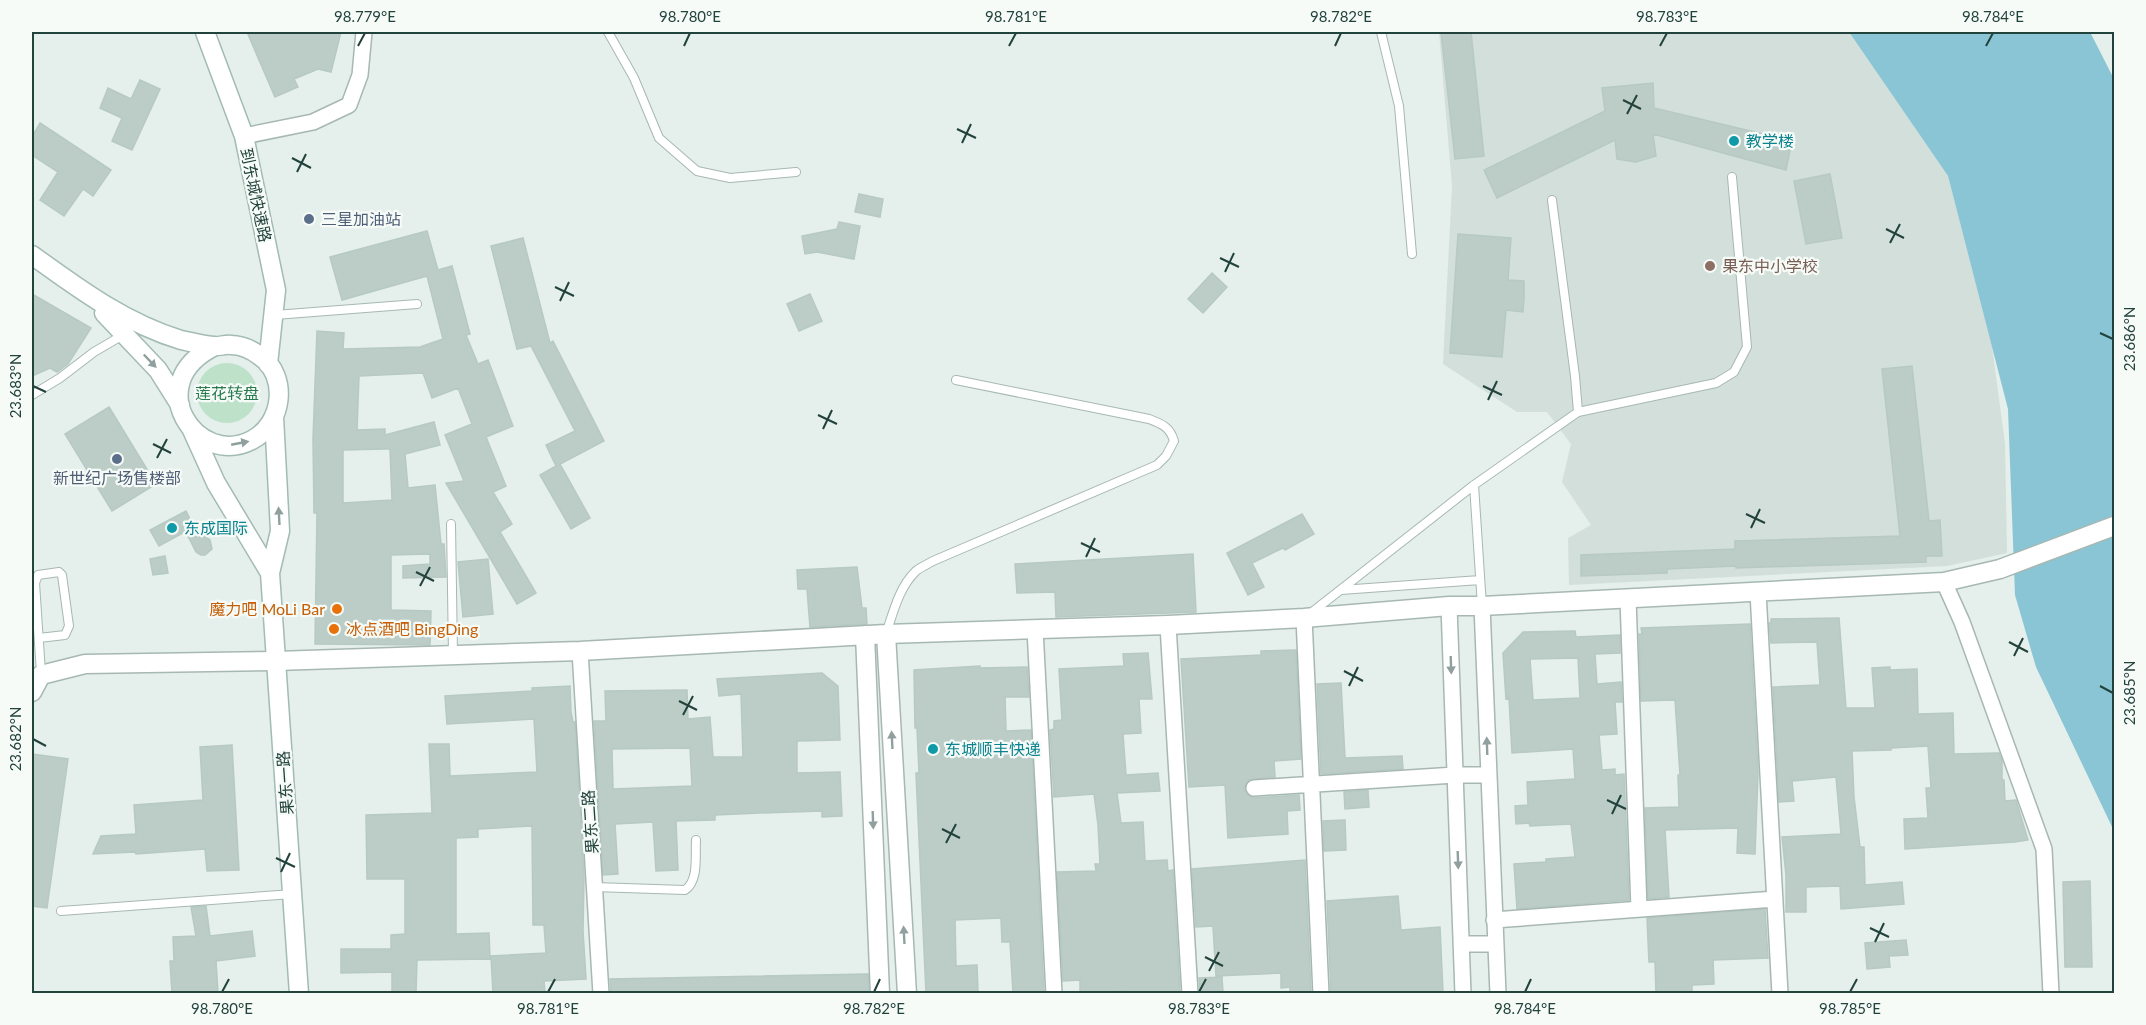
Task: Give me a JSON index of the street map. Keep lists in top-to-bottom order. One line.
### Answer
{"streets":{"street":["到东城快速路","果东一路","果东二路"]},"parks":["莲花转盘"],"places":["教学楼","三星加油站","果东中小学校","新世纪广场售楼部","东成国际","魔力吧 MoLi Bar","冰点酒吧 BingDing","东城顺丰快递"],"coordinates":["98.779°E","98.780°E","98.781°E","98.782°E","98.783°E","98.784°E","23.686°N","23.683°N","23.685°N","23.682°N","98.785°E"]}
